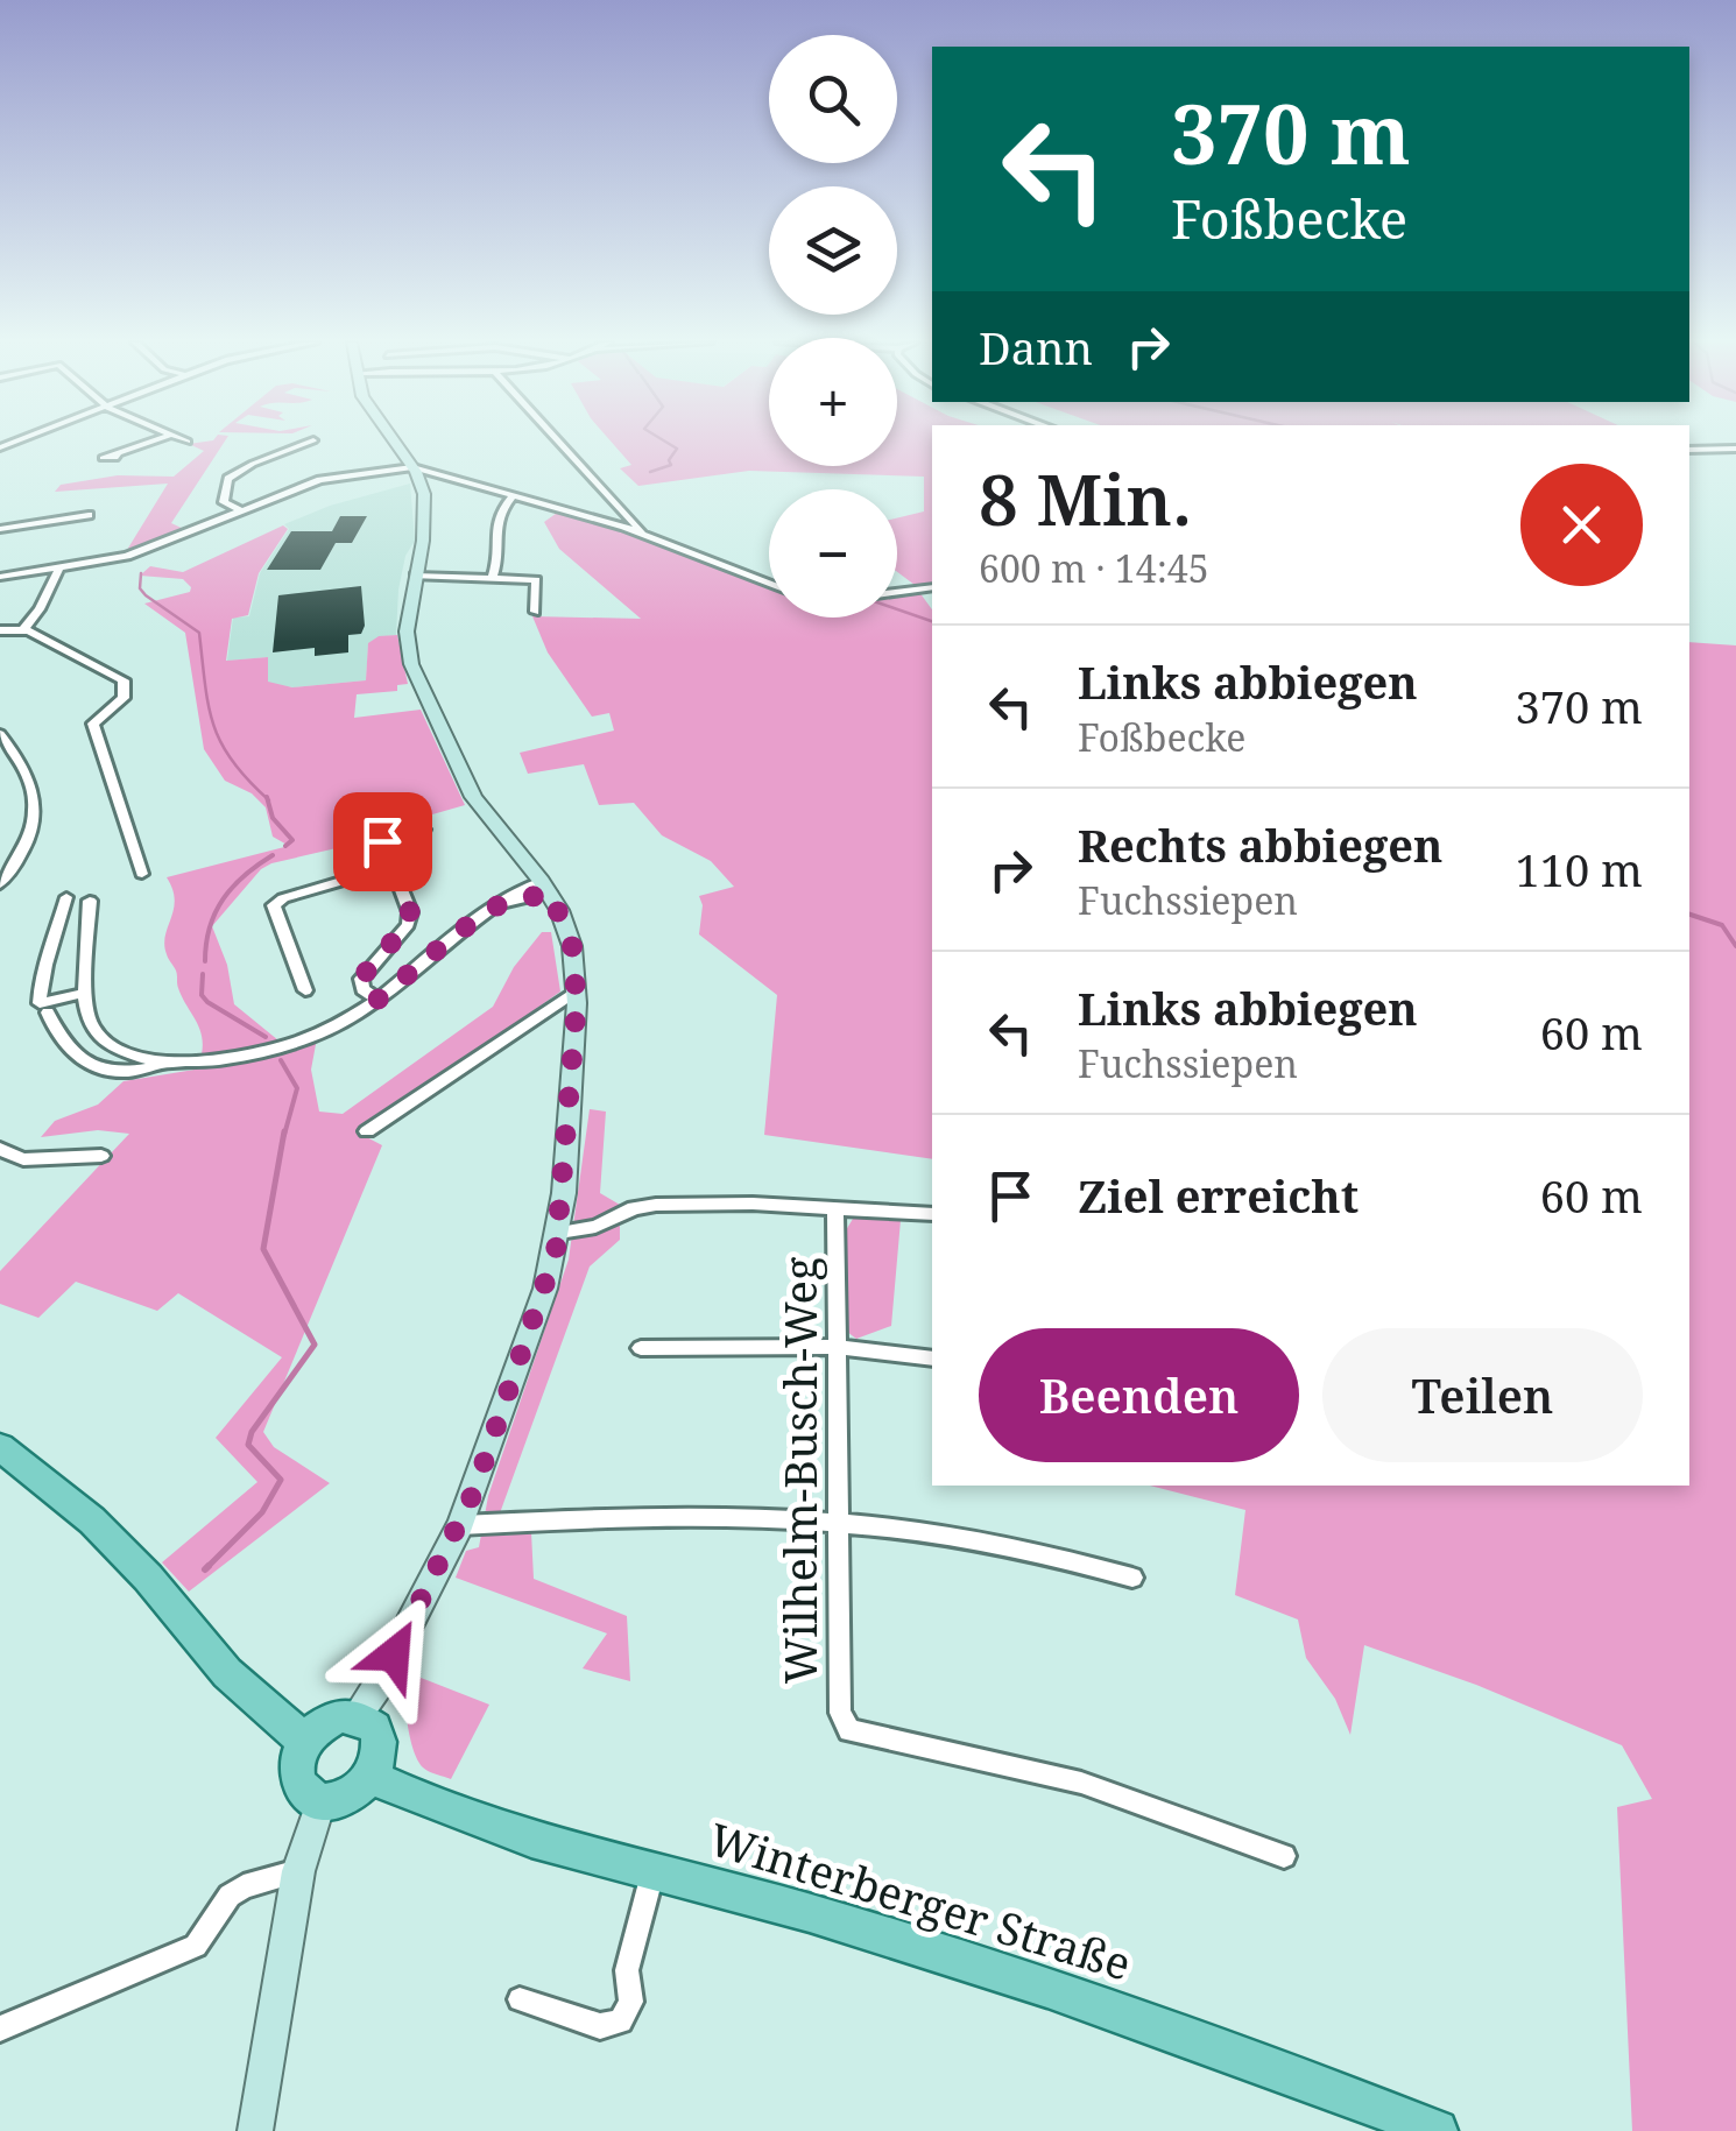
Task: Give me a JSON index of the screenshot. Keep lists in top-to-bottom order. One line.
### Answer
{"streets":{"main road":["Winterberger Straße"],"street":["Wilhelm-Busch-Weg"]},"page":{"map_buttons":["+","−"],"turn":["370 m","Foßbecke"],"then":"Dann","heading":["8 Min.","600 m · 14:45"],"list":[{"name":"Links abbiegen","note":"Foßbecke","value":"370 m"},{"name":"Rechts abbiegen","note":"Fuchssiepen","value":"110 m"},{"name":"Links abbiegen","note":"Fuchssiepen","value":"60 m"},{"name":"Ziel erreicht","value":"60 m"}],"buttons":["Beenden","Teilen"]}}
